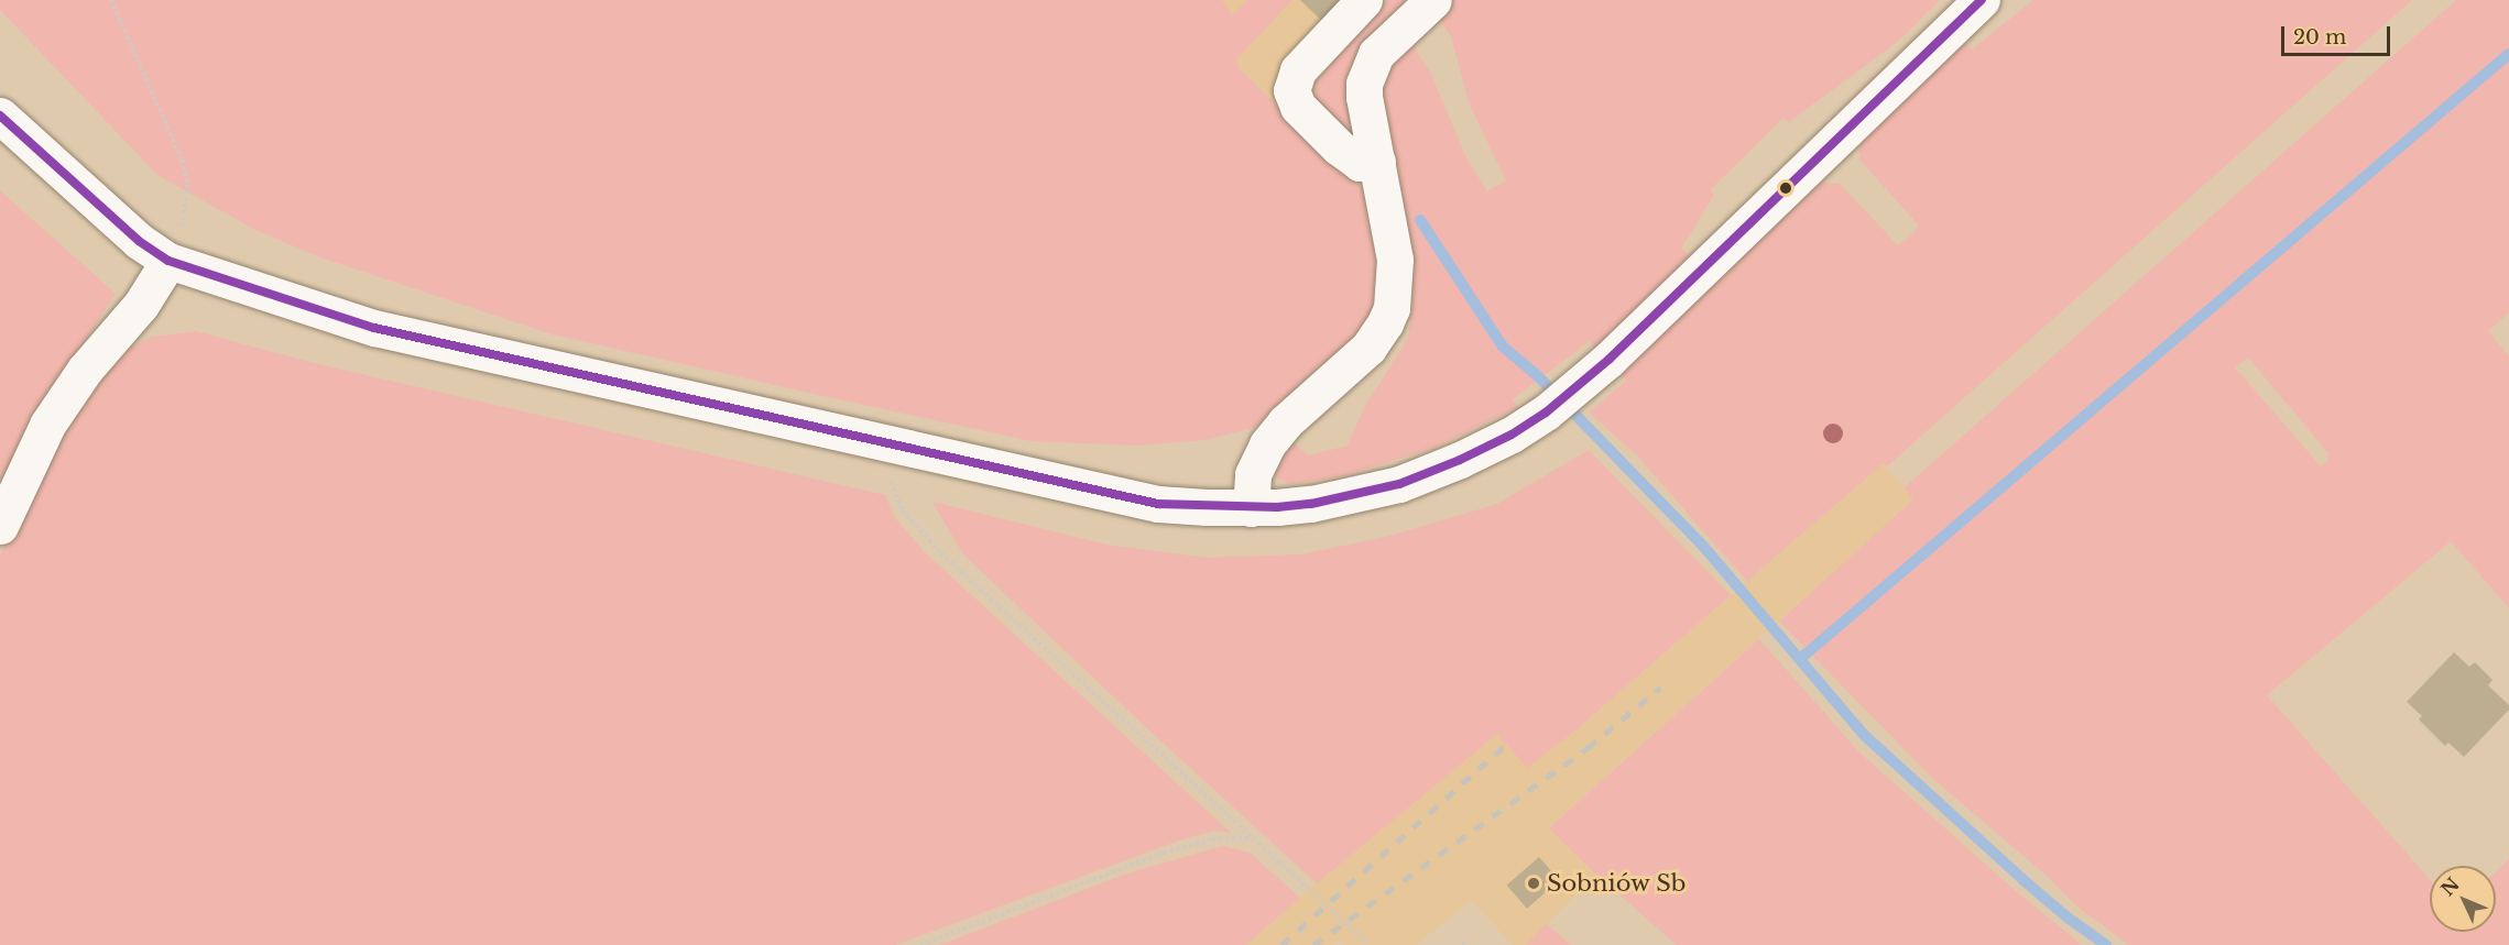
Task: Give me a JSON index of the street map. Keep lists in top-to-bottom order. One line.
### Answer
{"places":["Sobniów Sb"],"scale_bar":"20 m","north":"top left"}
